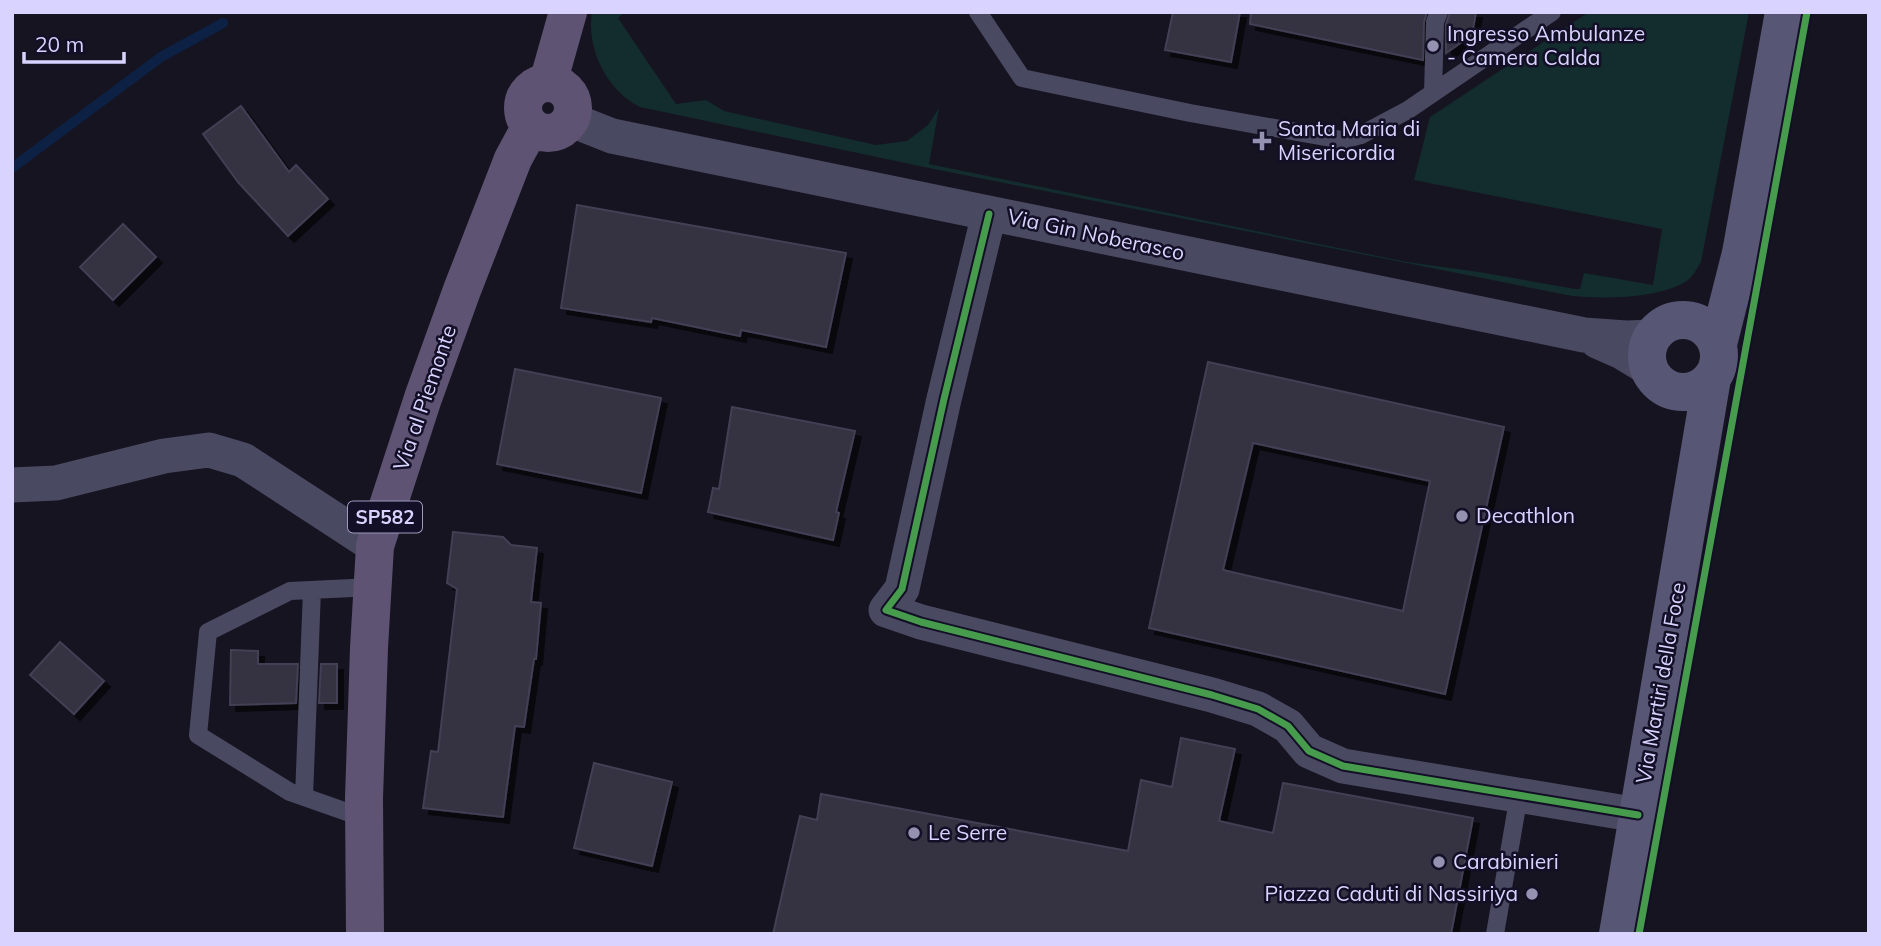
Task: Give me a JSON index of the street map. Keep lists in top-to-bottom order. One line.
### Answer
{"streets":{"main road":["Via al Piemonte","SP582","Via Martiri della Foce"],"street":["Via Gin Noberasco"]},"crossings":[["Via Gin Noberasco","Via al Piemonte"],["Via Gin Noberasco","Via Martiri della Foce"]],"places":{"other":["Ingresso Ambulanze - Camera Calda","Decathlon","Le Serre","Carabinieri","Piazza Caduti di Nassiriya"],"health":["Santa Maria di Misericordia"]},"scale_bar":"20 m"}
